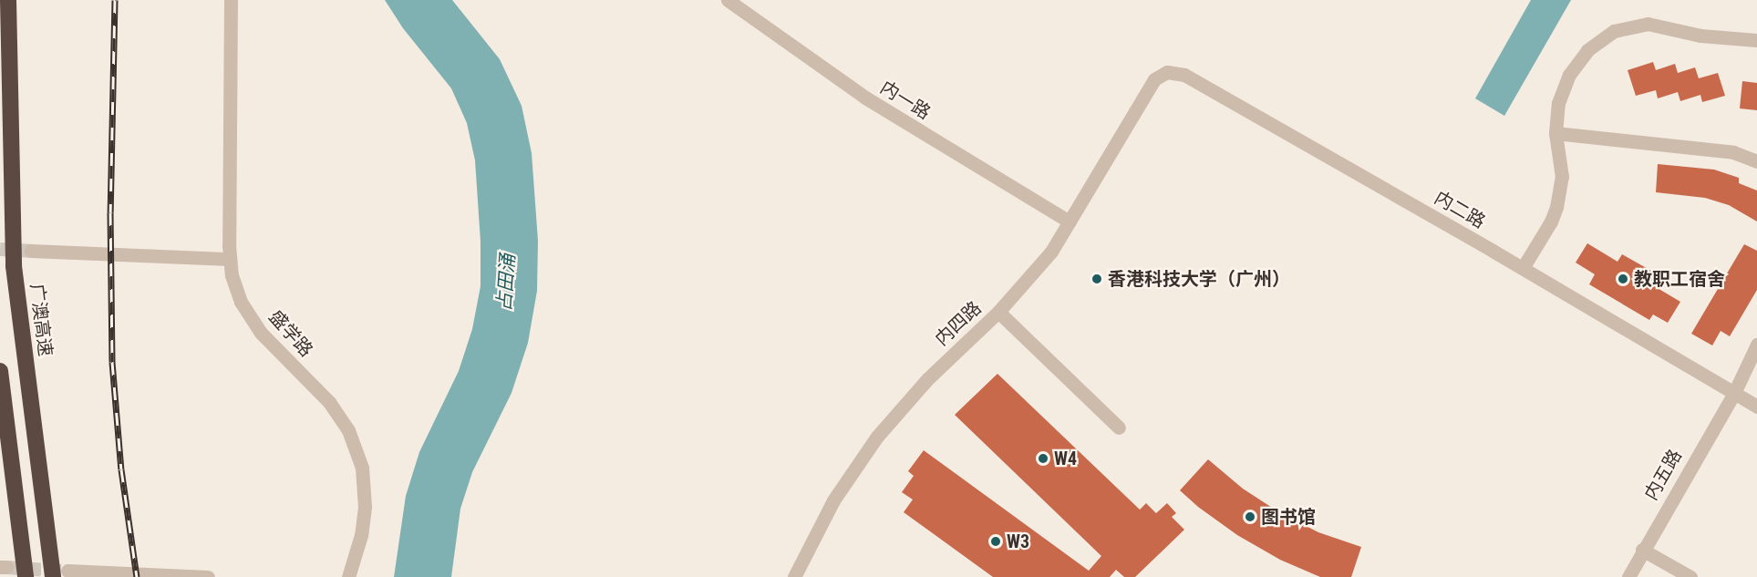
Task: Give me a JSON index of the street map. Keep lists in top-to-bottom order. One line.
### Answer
{"streets":{"highway":["广澳高速"],"street":["内一路","内二路","内四路","盛学路","内五路"]},"crossings":[["内一路","内四路"],["内二路","内四路"],["内二路","内五路"]],"water":["占田涌"],"places":["香港科技大学（广州）","教职工宿舍","W4","图书馆","W3"]}
